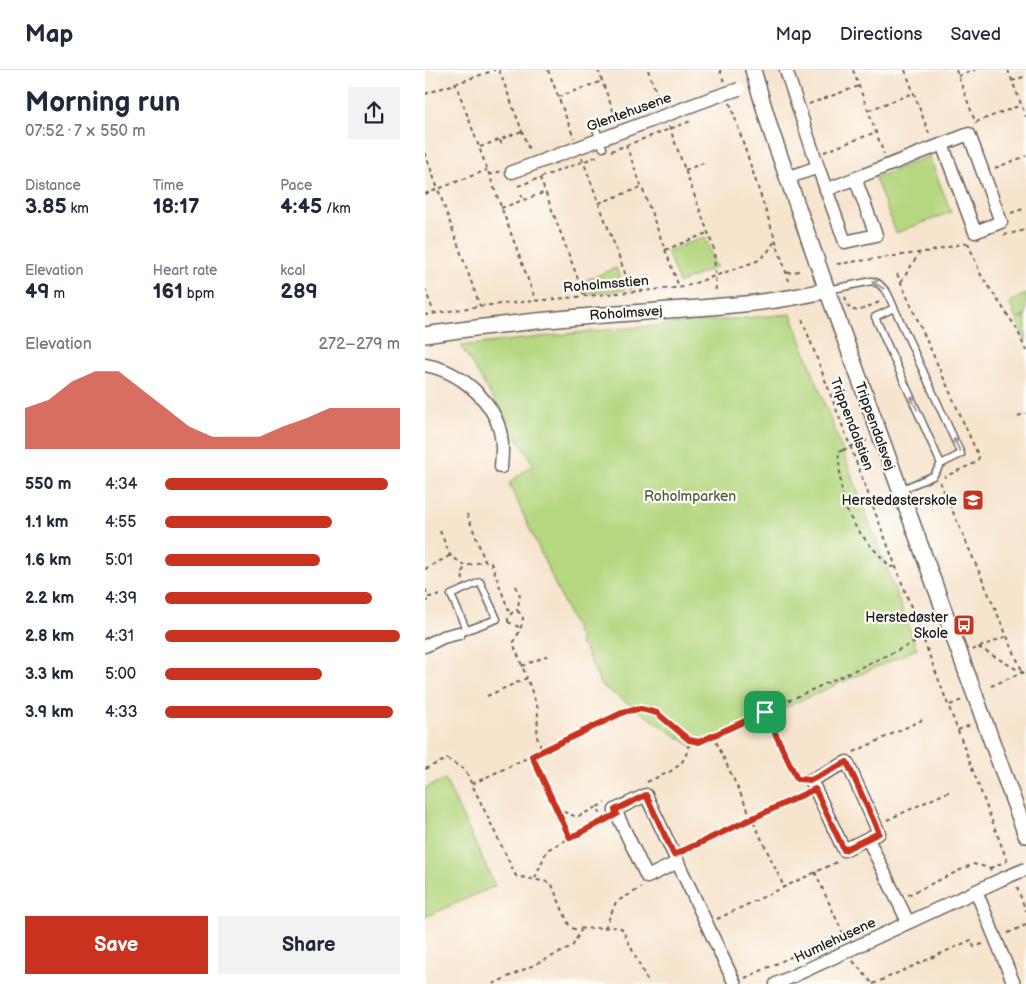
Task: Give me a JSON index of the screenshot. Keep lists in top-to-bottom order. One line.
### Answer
{"streets":{"street":["Glentehusene","Roholmsvej","Trippendalsvej","Humlehusene"],"path":["Roholmsstien","Trippendalstien"]},"crossings":[["Glentehusene","Trippendalsvej"],["Roholmsvej","Trippendalsvej"]],"parks":["Roholmparken"],"places":{"school or university":["Herstedøsterskole"],"bus stop":["Herstedøster Skole"]},"page":{"header":"Map","nav":["Map","Directions","Saved"],"heading":["Morning run","07:52 · 7 × 550 m"],"stats":[["Distance","3.85 km"],["Time","18:17"],["Pace","4:45 /km"],["Elevation","49 m"],["Heart rate","161 bpm"],["kcal","289"]],"chart":["Elevation","272–279 m"],"list":[{"name":"550 m","note":"4:34"},{"name":"1.1 km","note":"4:55"},{"name":"1.6 km","note":"5:01"},{"name":"2.2 km","note":"4:39"},{"name":"2.8 km","note":"4:31"},{"name":"3.3 km","note":"5:00"},{"name":"3.9 km","note":"4:33"}],"buttons":["Save","Share"]}}
